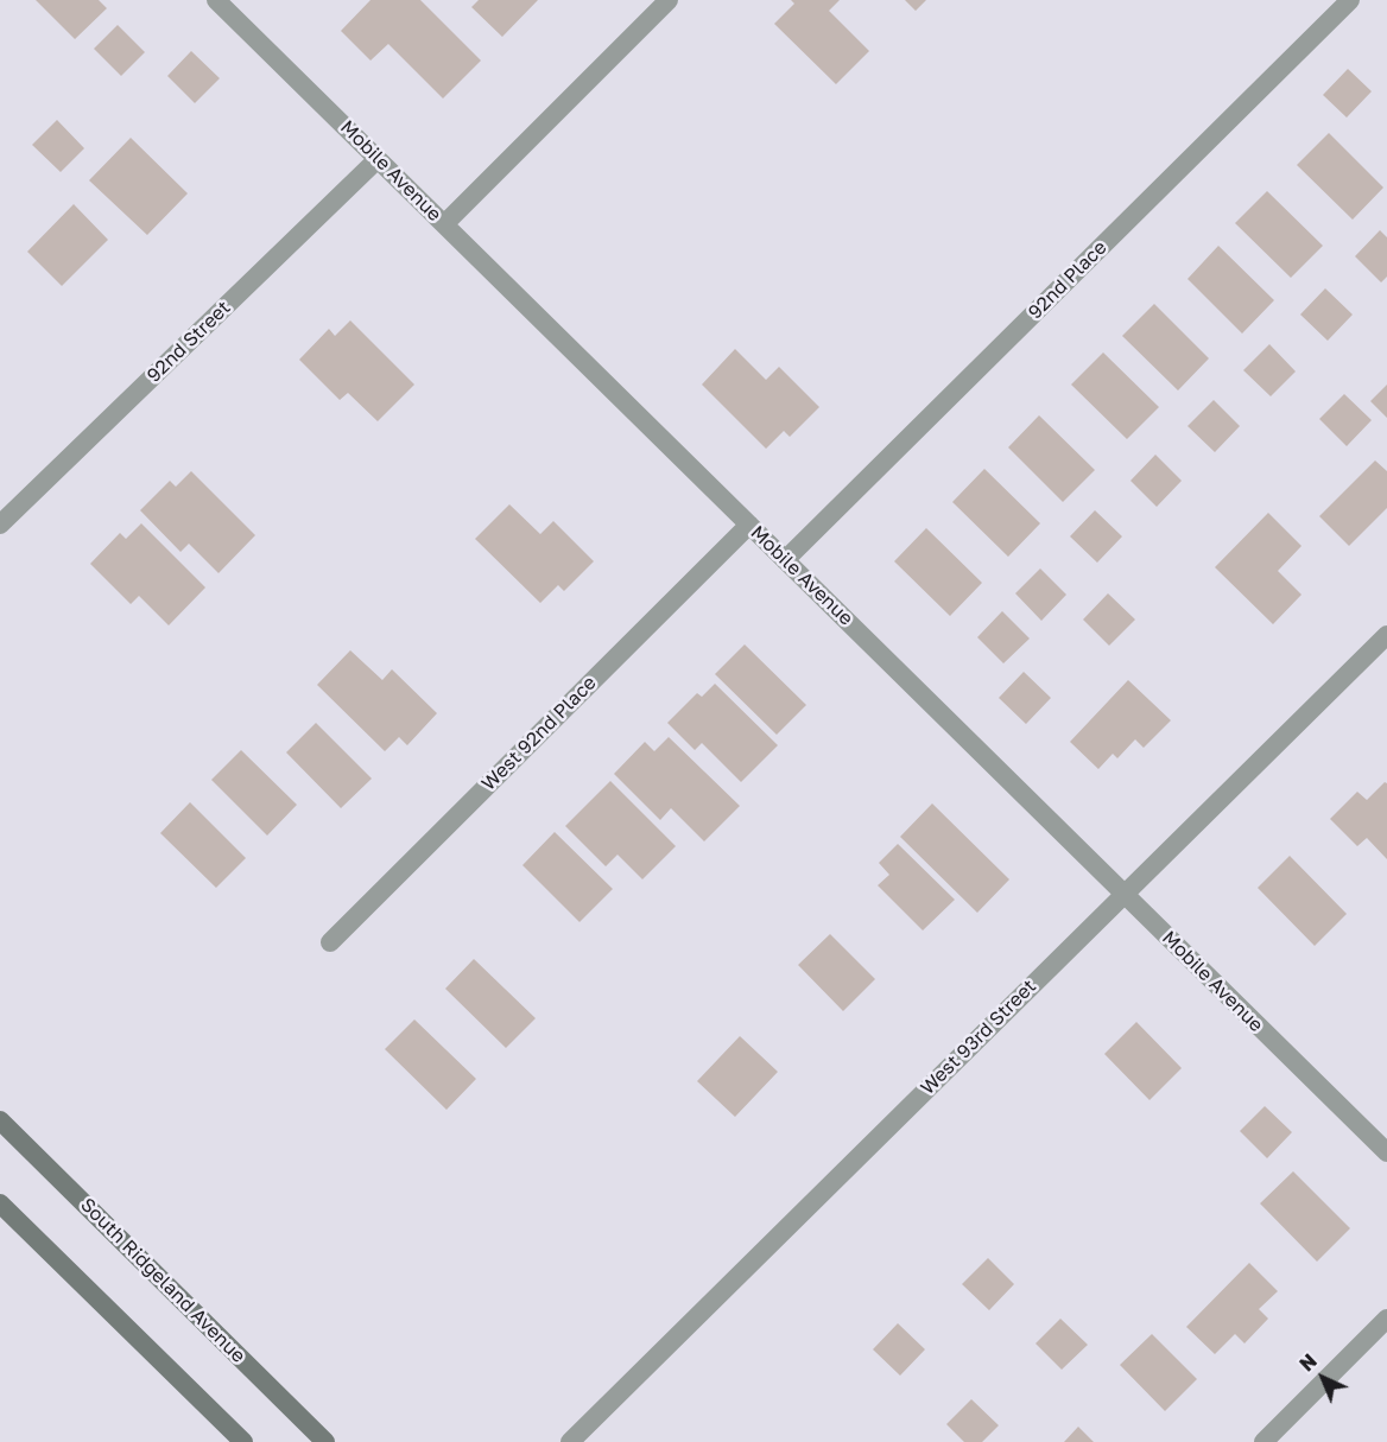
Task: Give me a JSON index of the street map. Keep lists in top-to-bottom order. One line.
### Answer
{"streets":{"main road":["South Ridgeland Avenue"],"street":["Mobile Avenue","92nd Place","92nd Street","West 92nd Place","West 93rd Street"]},"crossings":[["Mobile Avenue","92nd Place"],["Mobile Avenue","92nd Street"],["Mobile Avenue","West 92nd Place"],["Mobile Avenue","West 93rd Street"]],"north":"top left"}
